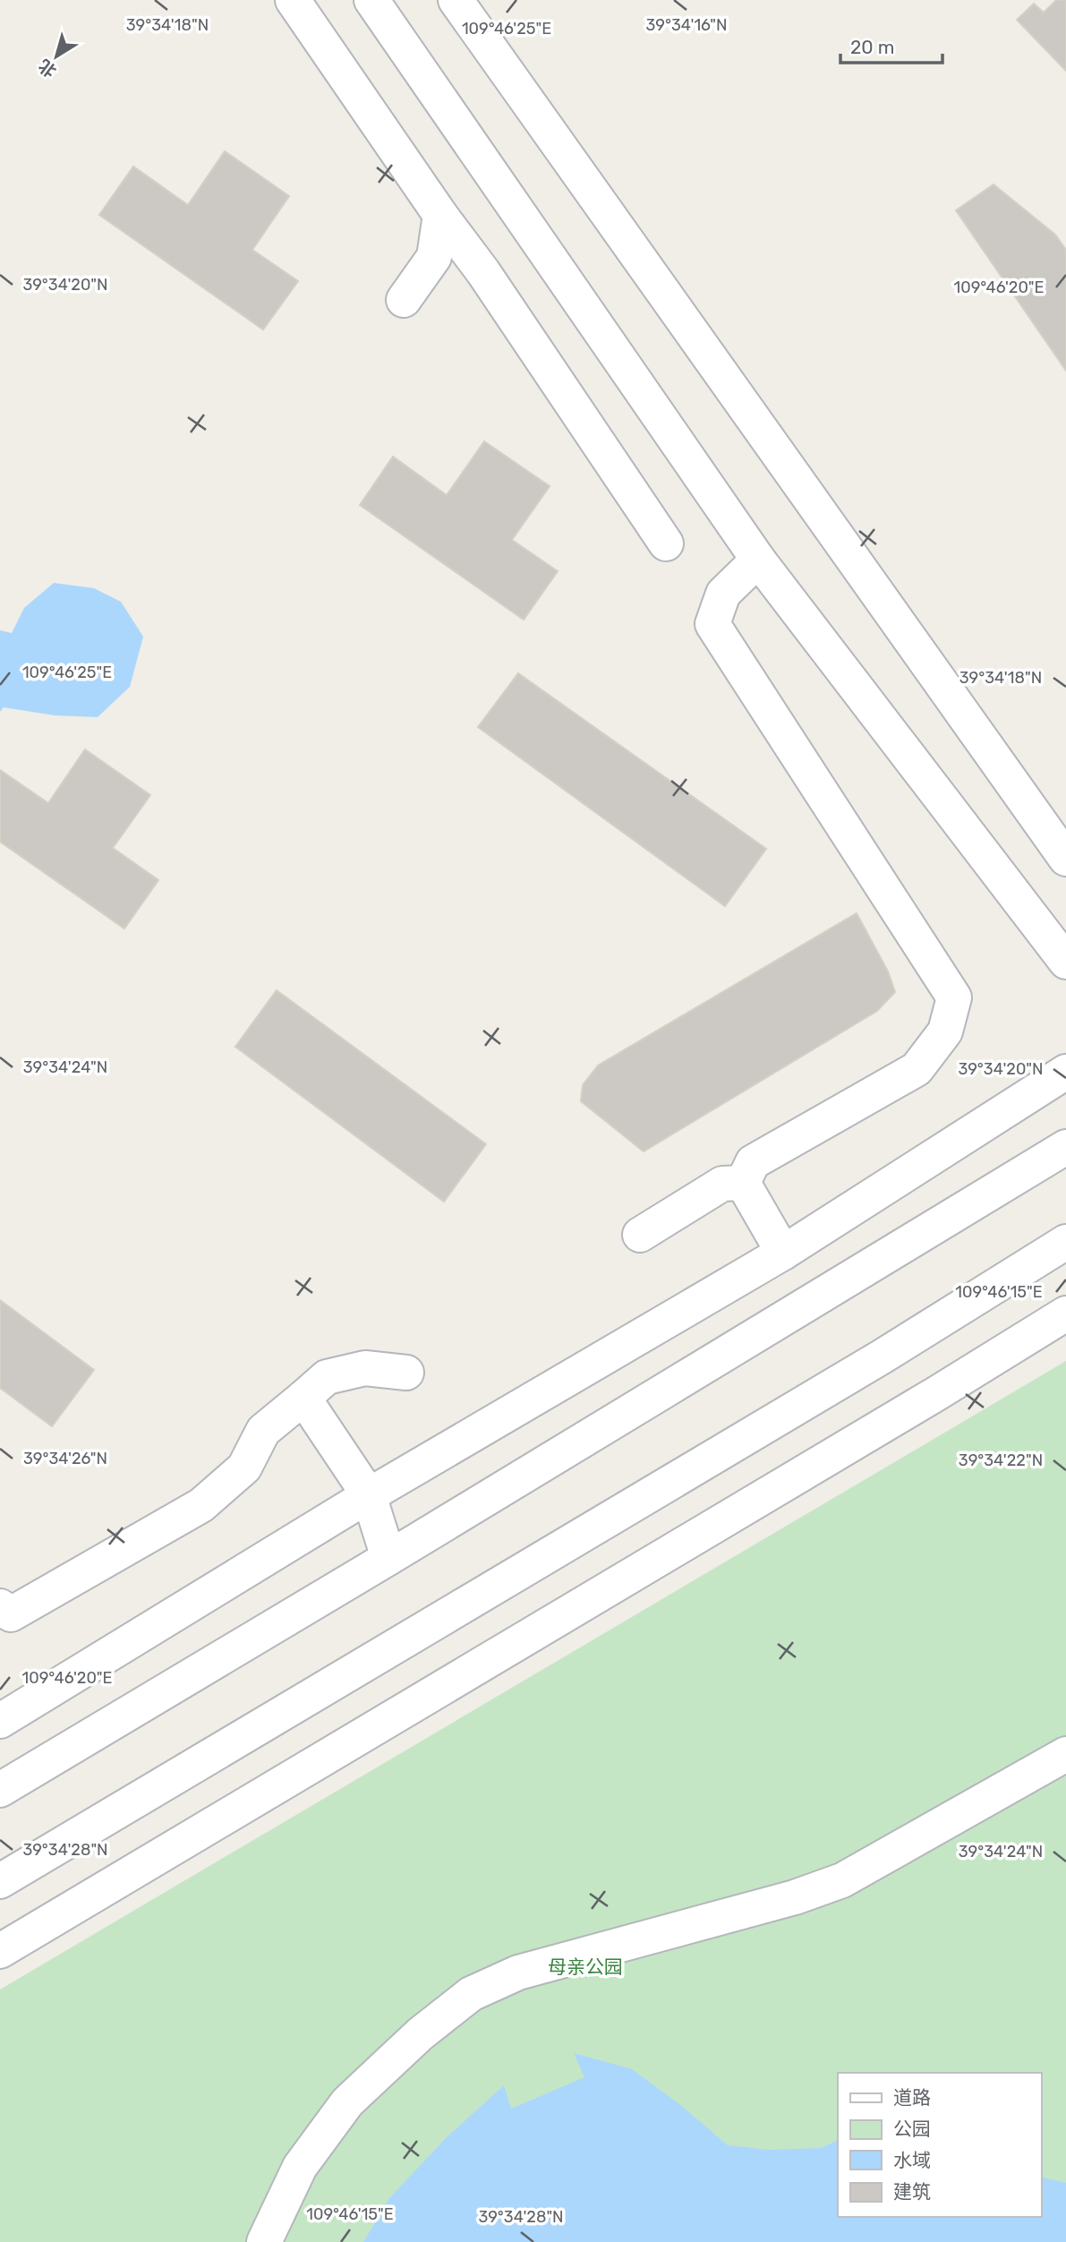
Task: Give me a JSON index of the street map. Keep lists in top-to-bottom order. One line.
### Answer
{"parks":["母亲公园"],"legend":["道路","公园","水域","建筑"],"scale_bar":"20 m","north":"bottom left","coordinates":["39°34'18\"N","39°34'16\"N","109°46'25\"E","39°34'20\"N","109°46'20\"E","39°34'24\"N","109°46'15\"E","39°34'26\"N","39°34'22\"N","39°34'28\"N"]}
